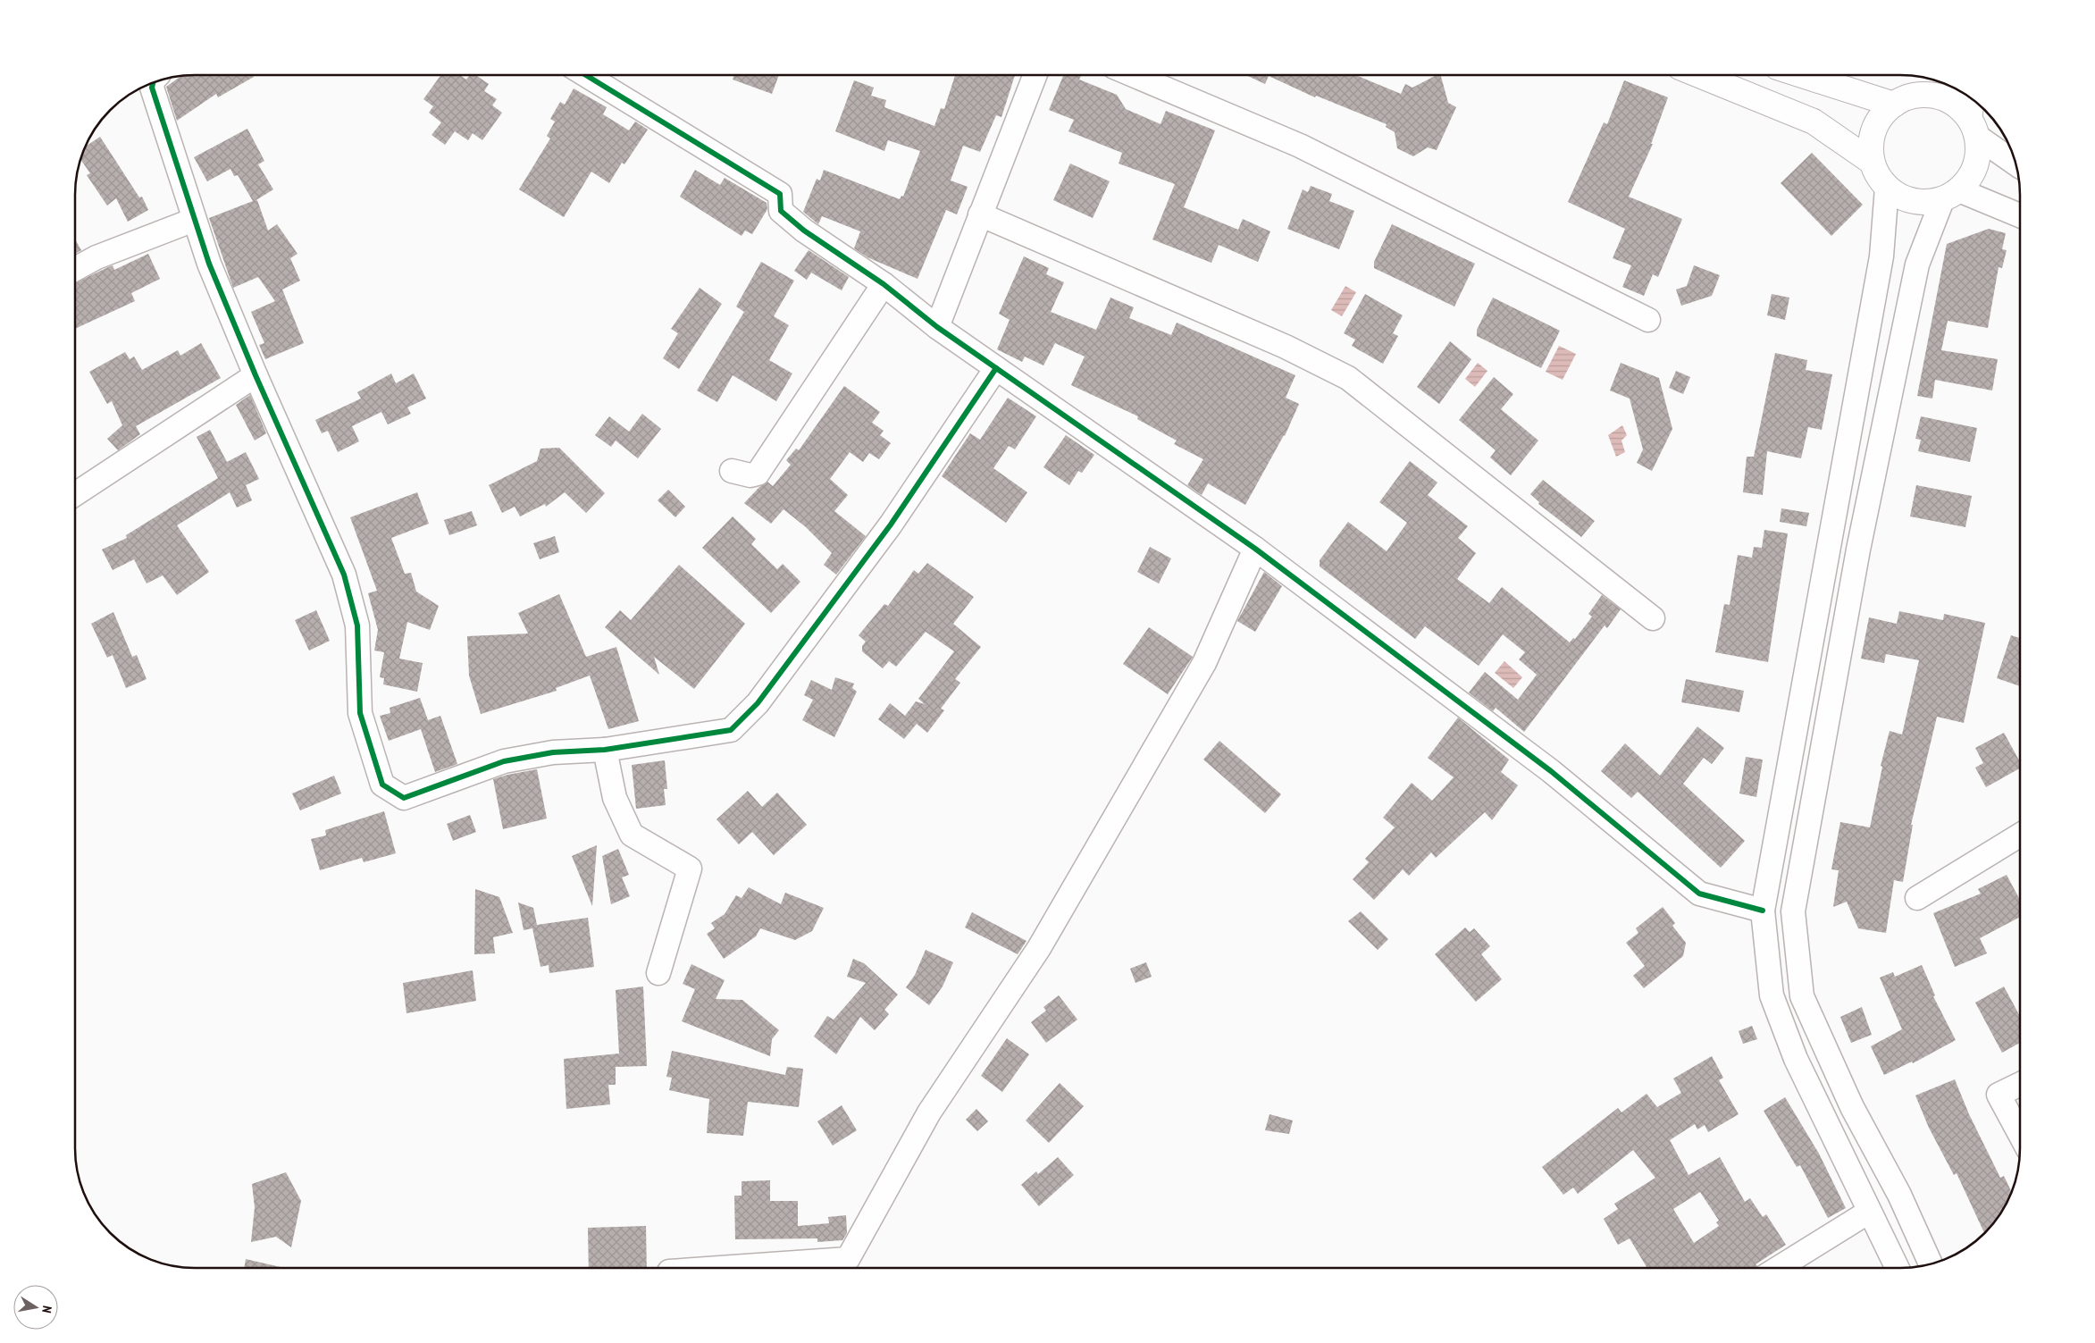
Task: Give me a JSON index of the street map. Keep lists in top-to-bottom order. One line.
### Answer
{"north":"right"}
